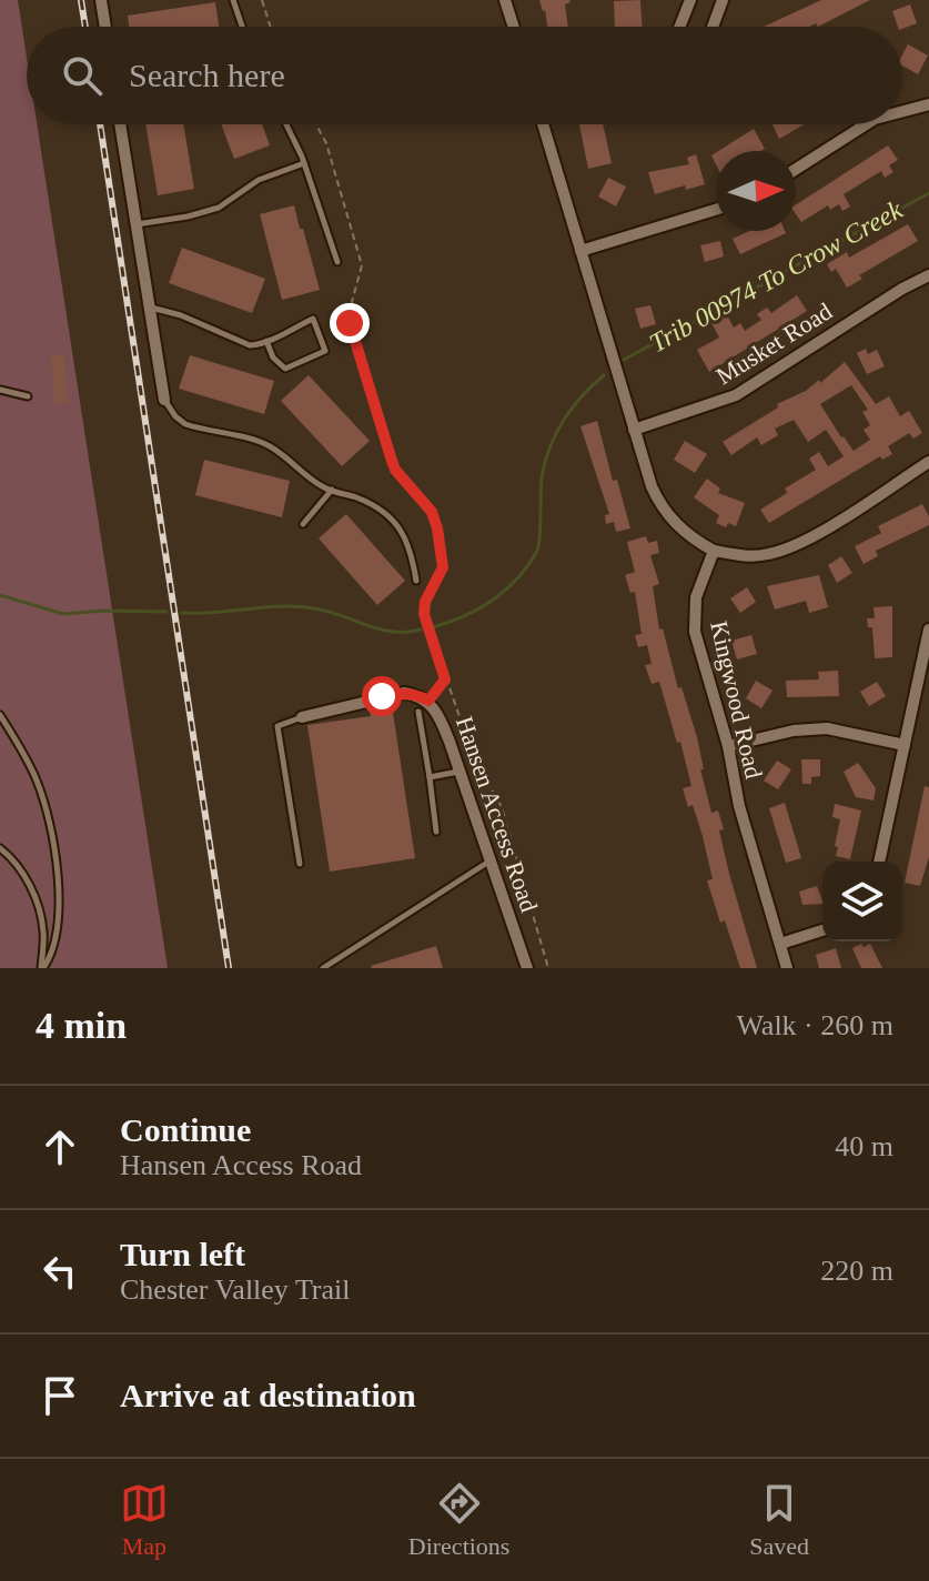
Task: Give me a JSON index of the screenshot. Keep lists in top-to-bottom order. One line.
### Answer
{"streets":{"street":["Musket Road","Kingwood Road","Hansen Access Road"]},"water":["Trib 00974 To Crow Creek"],"north":"right","page":{"search":"Search here","heading":["4 min","Walk · 260 m"],"list":[["Continue","Hansen Access Road","40 m"],["Turn left","Chester Valley Trail","220 m"],"Arrive at destination"],"nav":["Map","Directions","Saved"]}}
